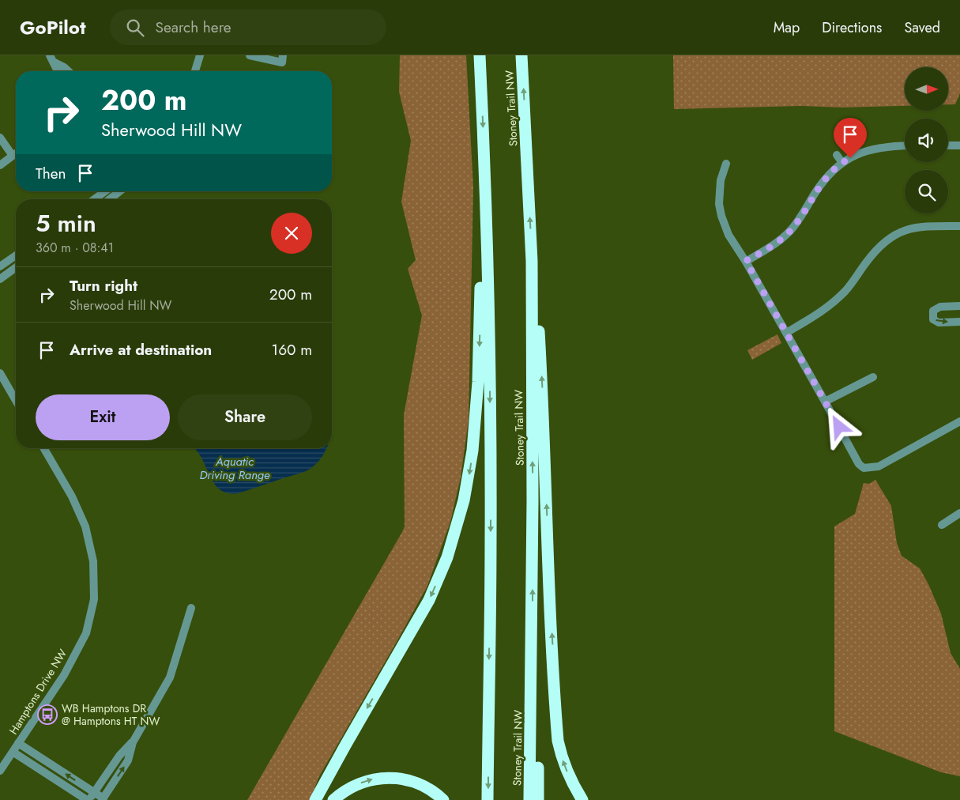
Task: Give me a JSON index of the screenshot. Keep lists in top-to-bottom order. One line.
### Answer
{"streets":{"highway":["Stoney Trail NW"],"street":["Hamptons Drive NW"]},"water":["Aquatic Driving Range"],"places":{"bus stop":["WB Hamptons DR @ Hamptons HT NW"]},"north":"right","page":{"header":"GoPilot","search":"Search here","nav":["Map","Directions","Saved"],"turn":["200 m","Sherwood Hill NW"],"then":"Then","heading":["5 min","360 m · 08:41"],"list":[{"name":"Turn right","note":"Sherwood Hill NW","value":"200 m"},{"name":"Arrive at destination","value":"160 m"}],"buttons":["Exit","Share"]}}
